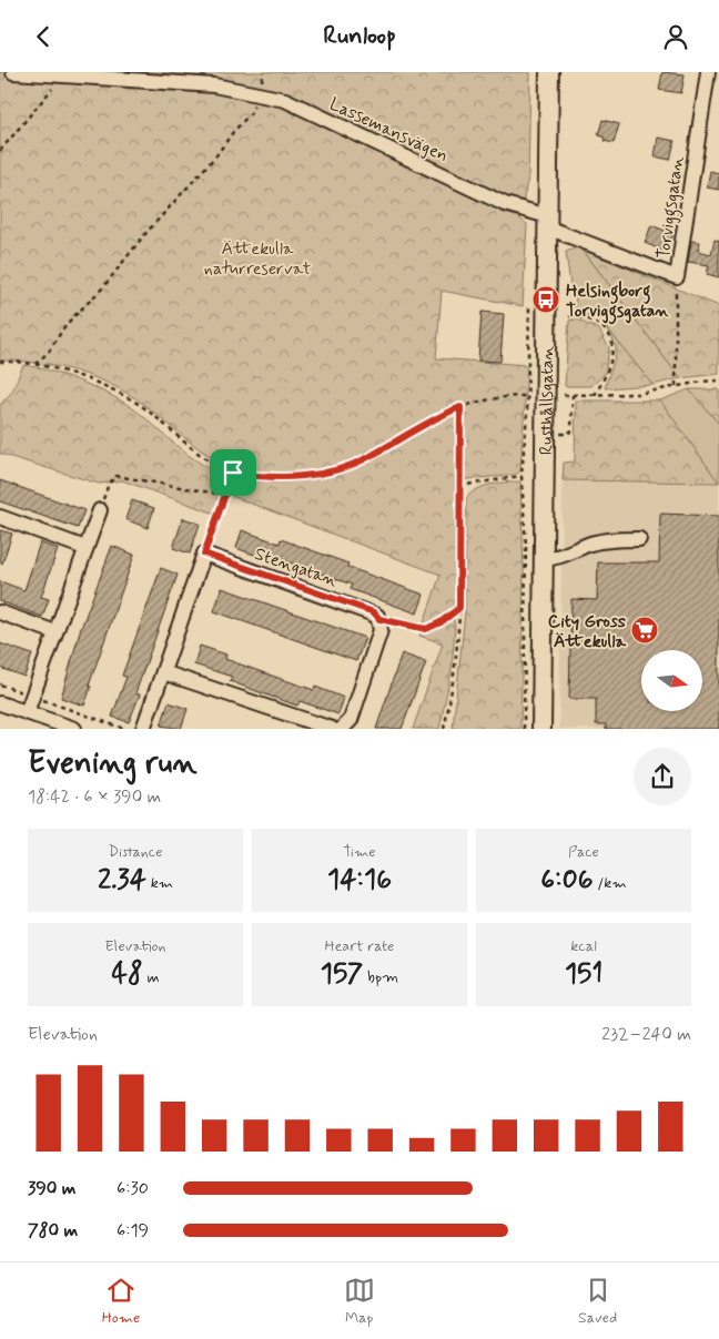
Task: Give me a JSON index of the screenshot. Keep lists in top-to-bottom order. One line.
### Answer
{"streets":{"main road":["Rusthållsgatan"],"street":["Lassemansvägen","Torviggsgatan","Stengatan"]},"crossings":[["Lassemansvägen","Torviggsgatan"],["Lassemansvägen","Rusthållsgatan"],["Torviggsgatan","Rusthållsgatan"]],"parks":["Ättekulla naturreservat"],"places":{"bus stop":["Helsingborg Torviggsgatan"],"supermarket":["City Gross Ättekulla"]},"north":"right","page":{"header":"Runloop","heading":["Evening run","18:42 · 6 × 390 m"],"stats":[["Distance","2.34 km"],["Time","14:16"],["Pace","6:06 /km"],["Elevation","48 m"],["Heart rate","157 bpm"],["kcal","151"]],"chart":["Elevation","232–240 m"],"list":[{"name":"390 m","note":"6:30"},{"name":"780 m","note":"6:19"}],"tabs":["Home","Map","Saved"]}}
